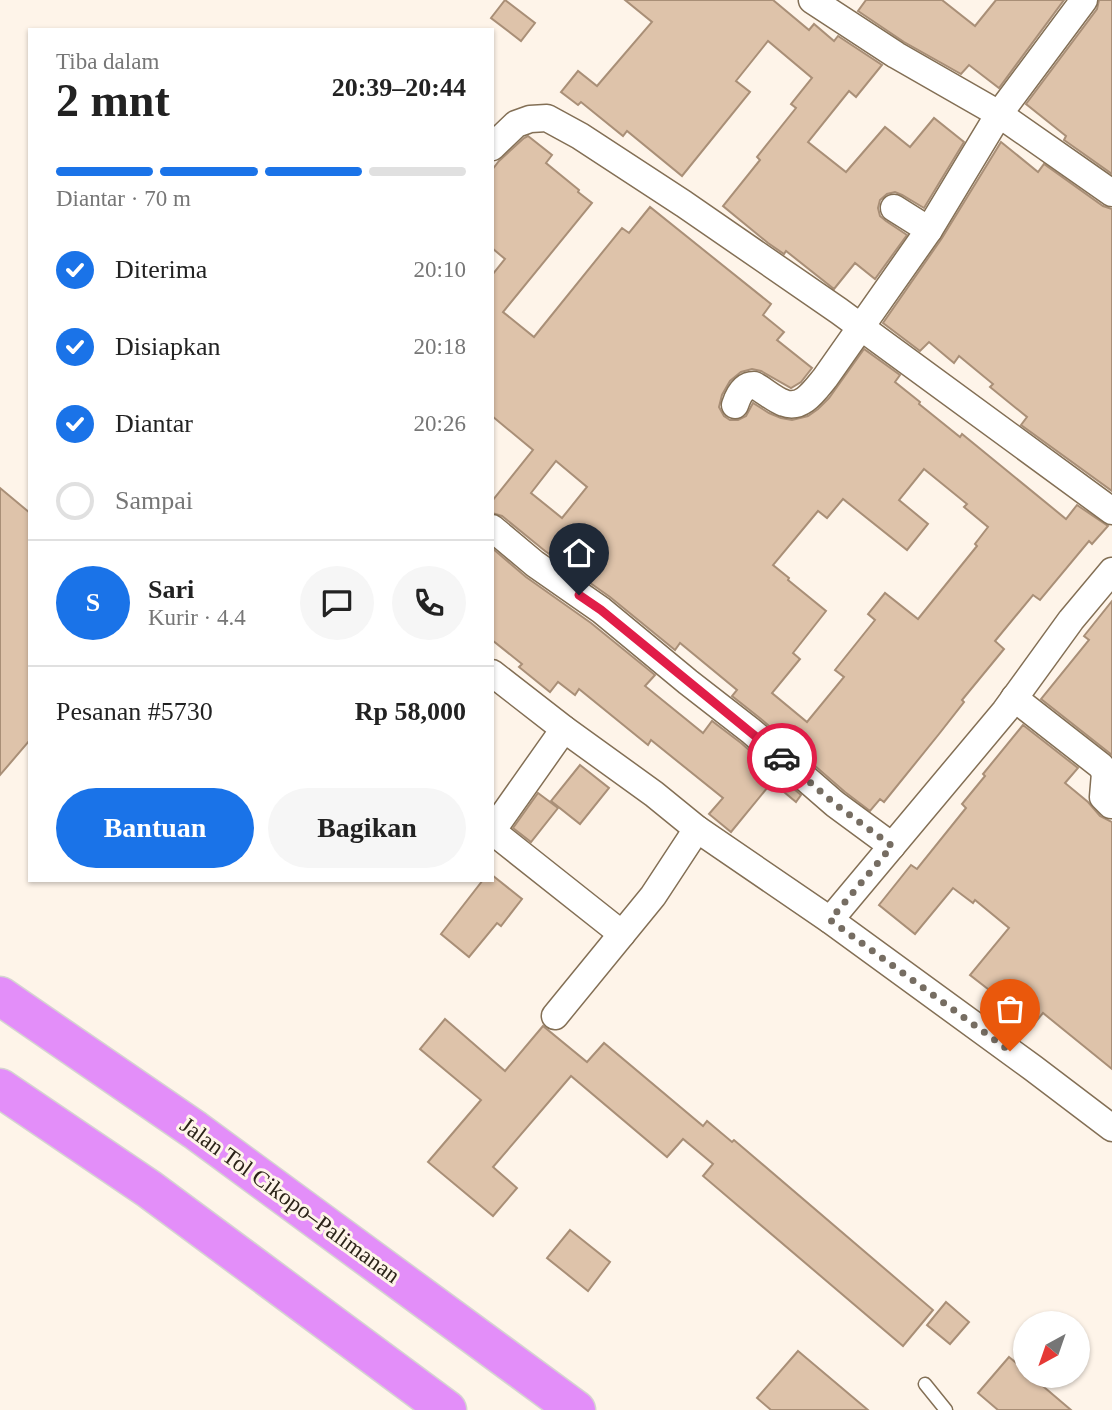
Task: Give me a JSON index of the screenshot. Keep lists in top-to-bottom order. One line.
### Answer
{"streets":{"highway":["Jalan Tol Cikopo–Palimanan"]},"north":"bottom left","page":{"heading":["2 mnt","Tiba dalam","20:39–20:44"],"panel":["Sari","Kurir · 4.4","Pesanan #5730","Rp 58,000"],"bar":"Diantar · 70 m","list":[["Diterima","20:10"],["Disiapkan","20:18"],["Diantar","20:26"],"Sampai"],"round":"S","buttons":["Bantuan","Bagikan"]}}
